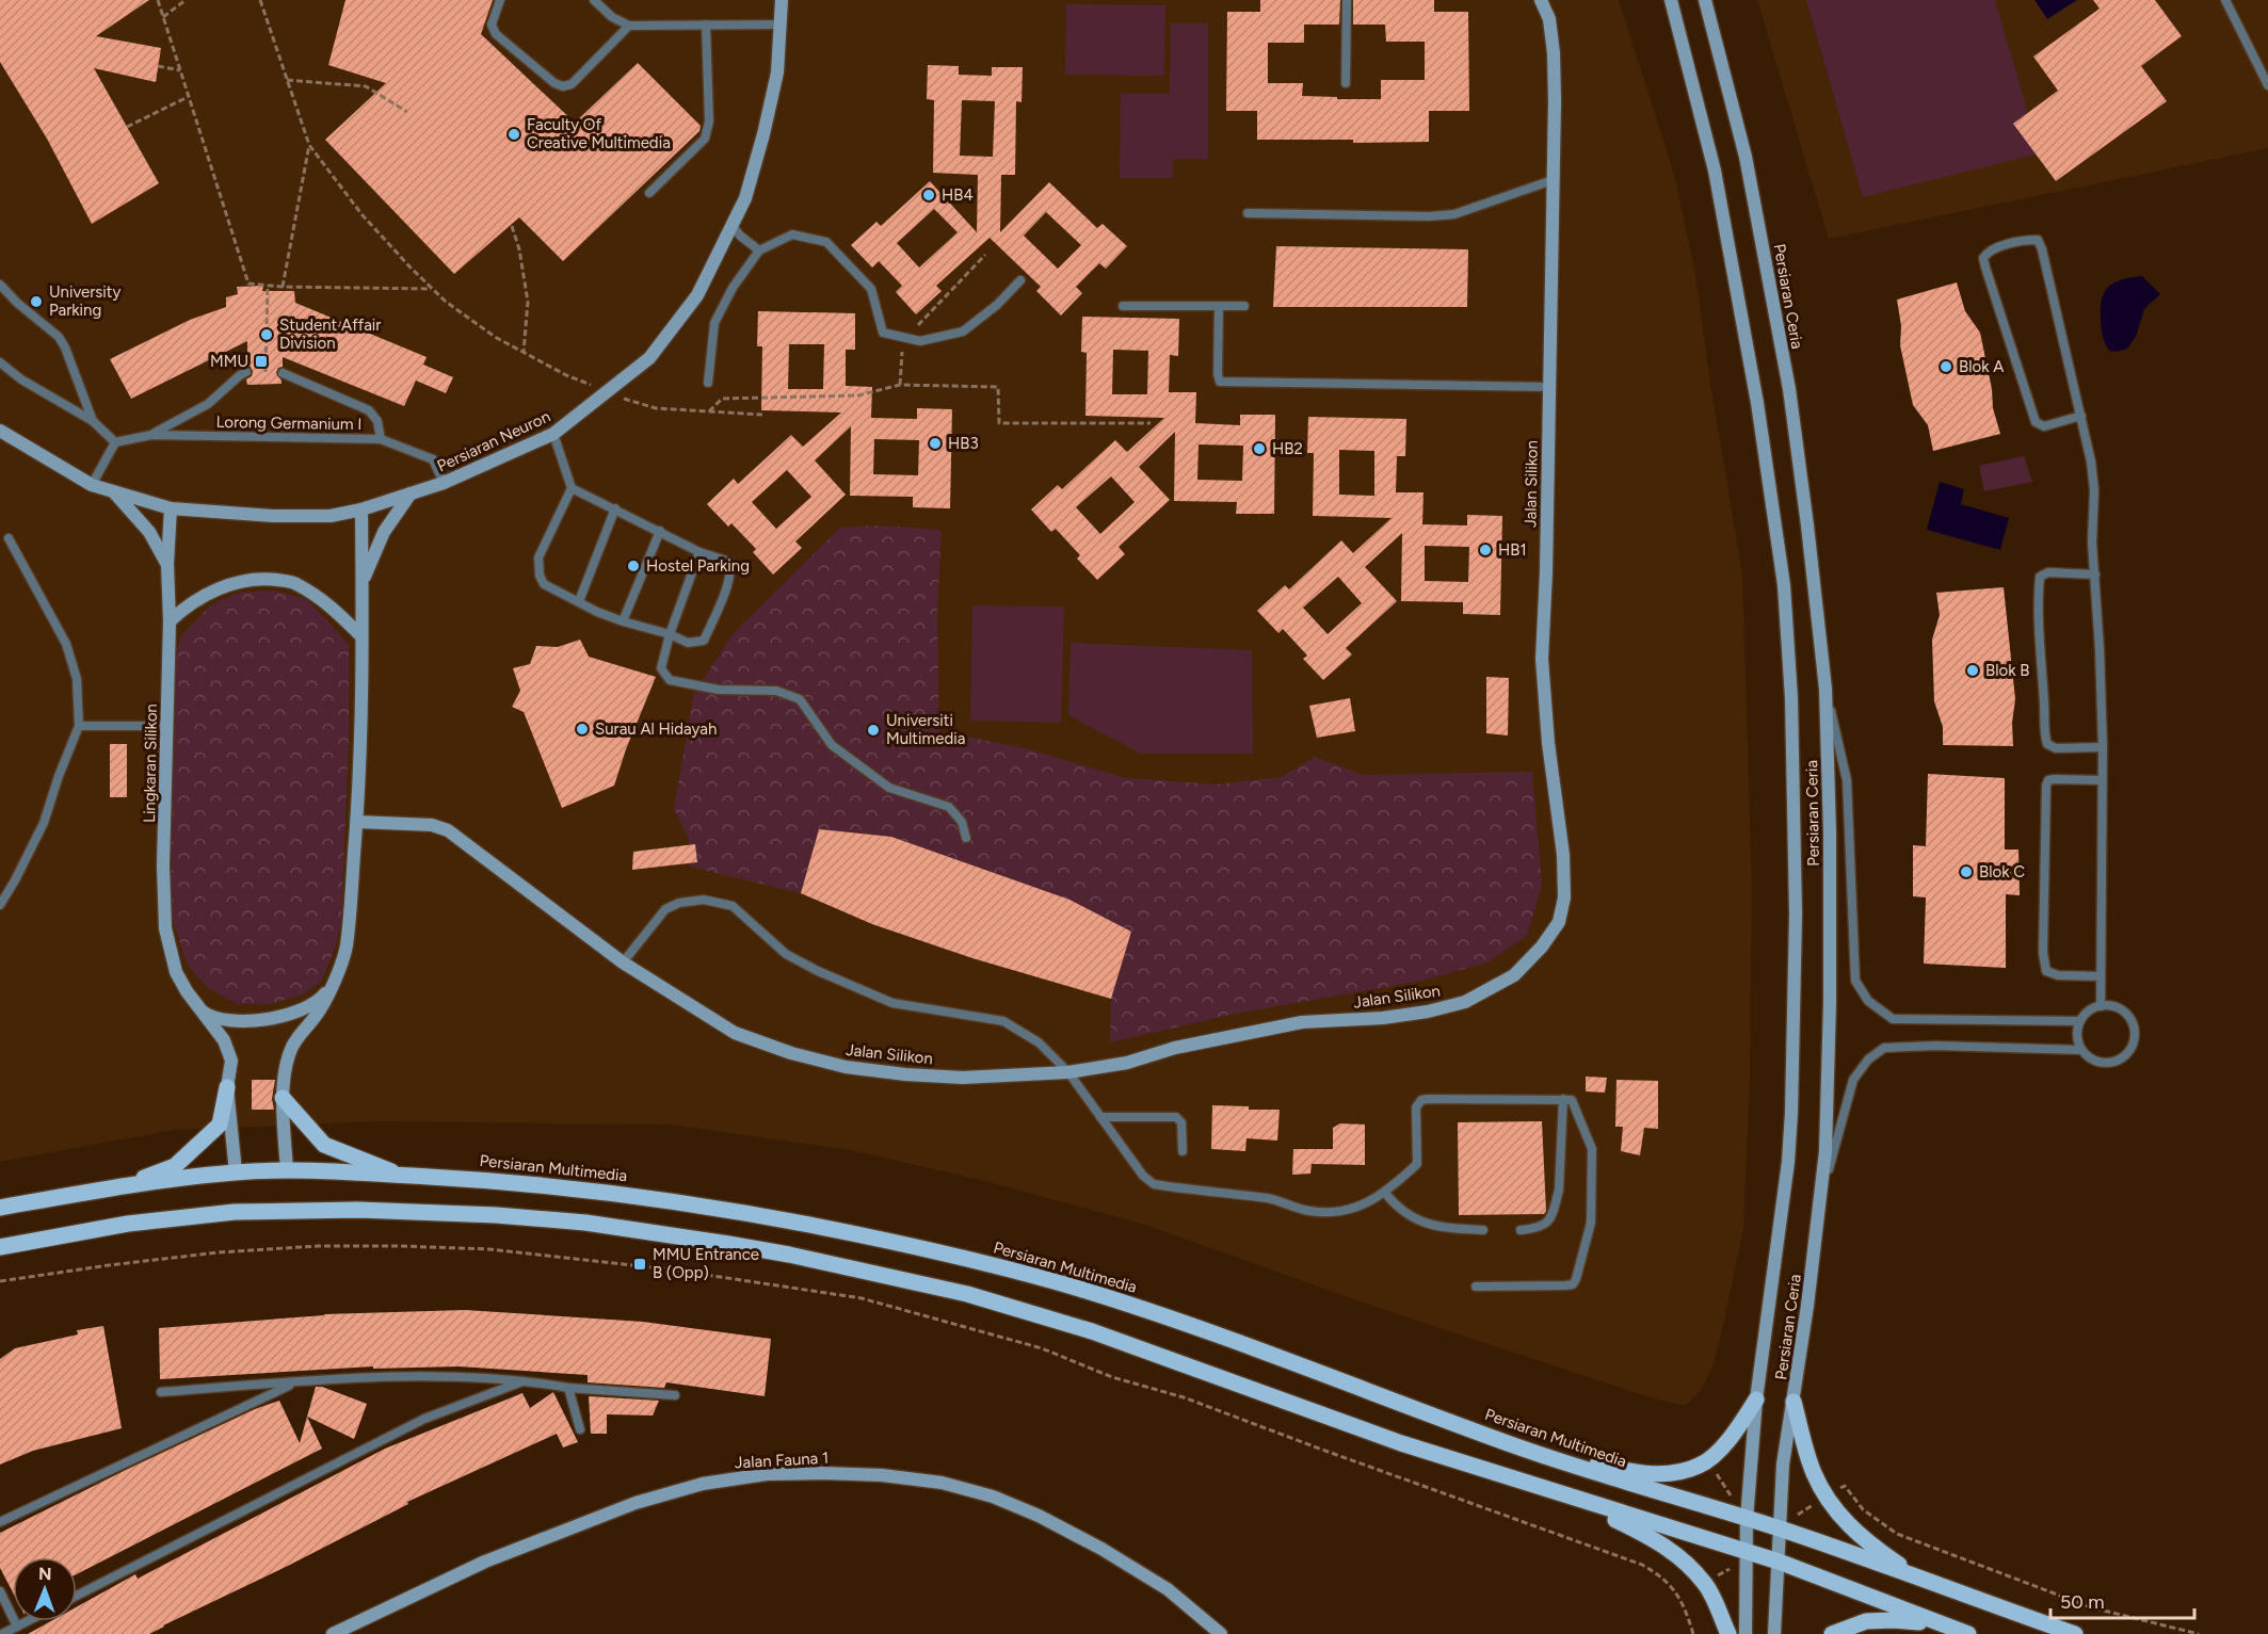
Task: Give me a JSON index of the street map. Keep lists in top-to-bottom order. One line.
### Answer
{"streets":{"main road":["Persiaran Multimedia"],"street":["Persiaran Ceria","Persiaran Neuron","Jalan Silikon","Lingkaran Silikon","Jalan Fauna 1"],"lane":["Lorong Germanium I"]},"crossings":[["Persiaran Ceria","Persiaran Multimedia"],["Lorong Germanium I","Persiaran Neuron"],["Persiaran Neuron","Lingkaran Silikon"],["Lingkaran Silikon","Persiaran Multimedia"]],"places":{"other":["Faculty Of Creative Multimedia","HB4","University Parking","Student Affair Division","Blok A","HB3","HB2","HB1","Hostel Parking","Blok B","Surau Al Hidayah","Universiti Multimedia","Blok C"],"transit":["MMU","MMU Entrance B (Opp)"]},"scale_bar":"50 m","north":"top"}
